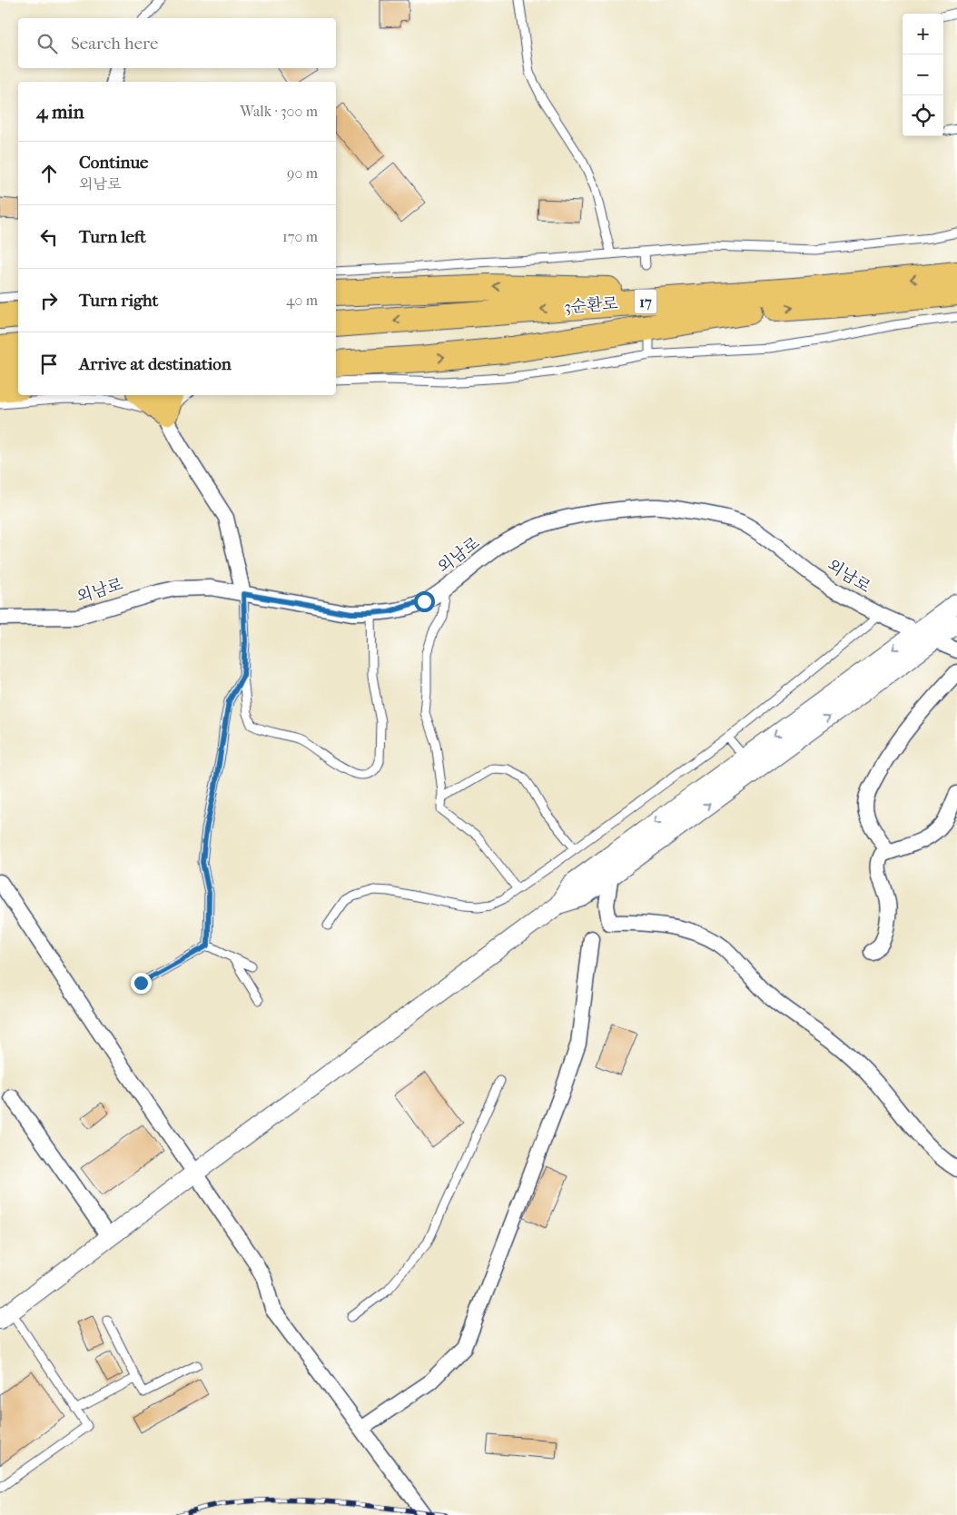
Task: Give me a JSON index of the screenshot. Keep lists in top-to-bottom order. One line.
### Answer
{"streets":{"highway":["17","3순환로"],"street":["외남로"]},"page":{"map_buttons":["+","−"],"search":"Search here","heading":["4 min","Walk · 300 m"],"list":[["Continue","외남로","90 m"],["Turn left","170 m"],["Turn right","40 m"],"Arrive at destination"]}}
